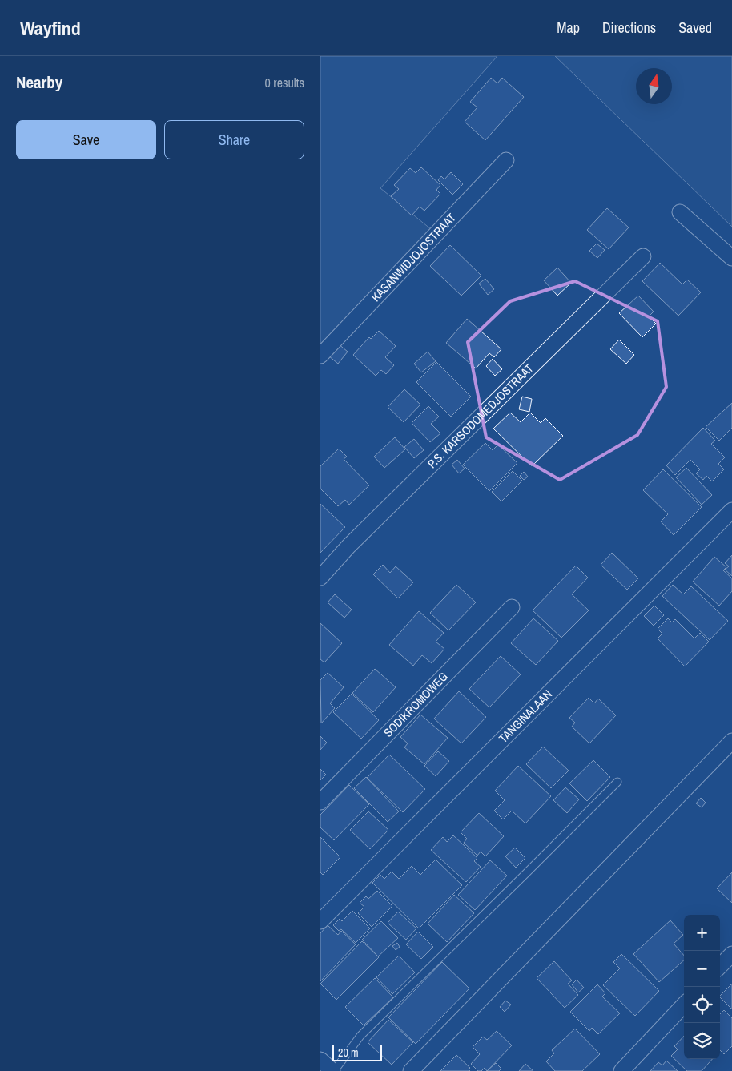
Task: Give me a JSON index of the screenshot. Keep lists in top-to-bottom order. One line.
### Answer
{"streets":{"street":["KASANWIDJOJOSTRAAT","P.S. KARSODOMEDJOSTRAAT","SODIKROMOWEG","TANGINALAAN"]},"scale_bar":"20 m","north":"top","page":{"header":"Wayfind","nav":["Map","Directions","Saved"],"heading":["Nearby","0 results"],"buttons":["Save","Share"],"map_buttons":["+","−"],"scale":"20 m"}}
